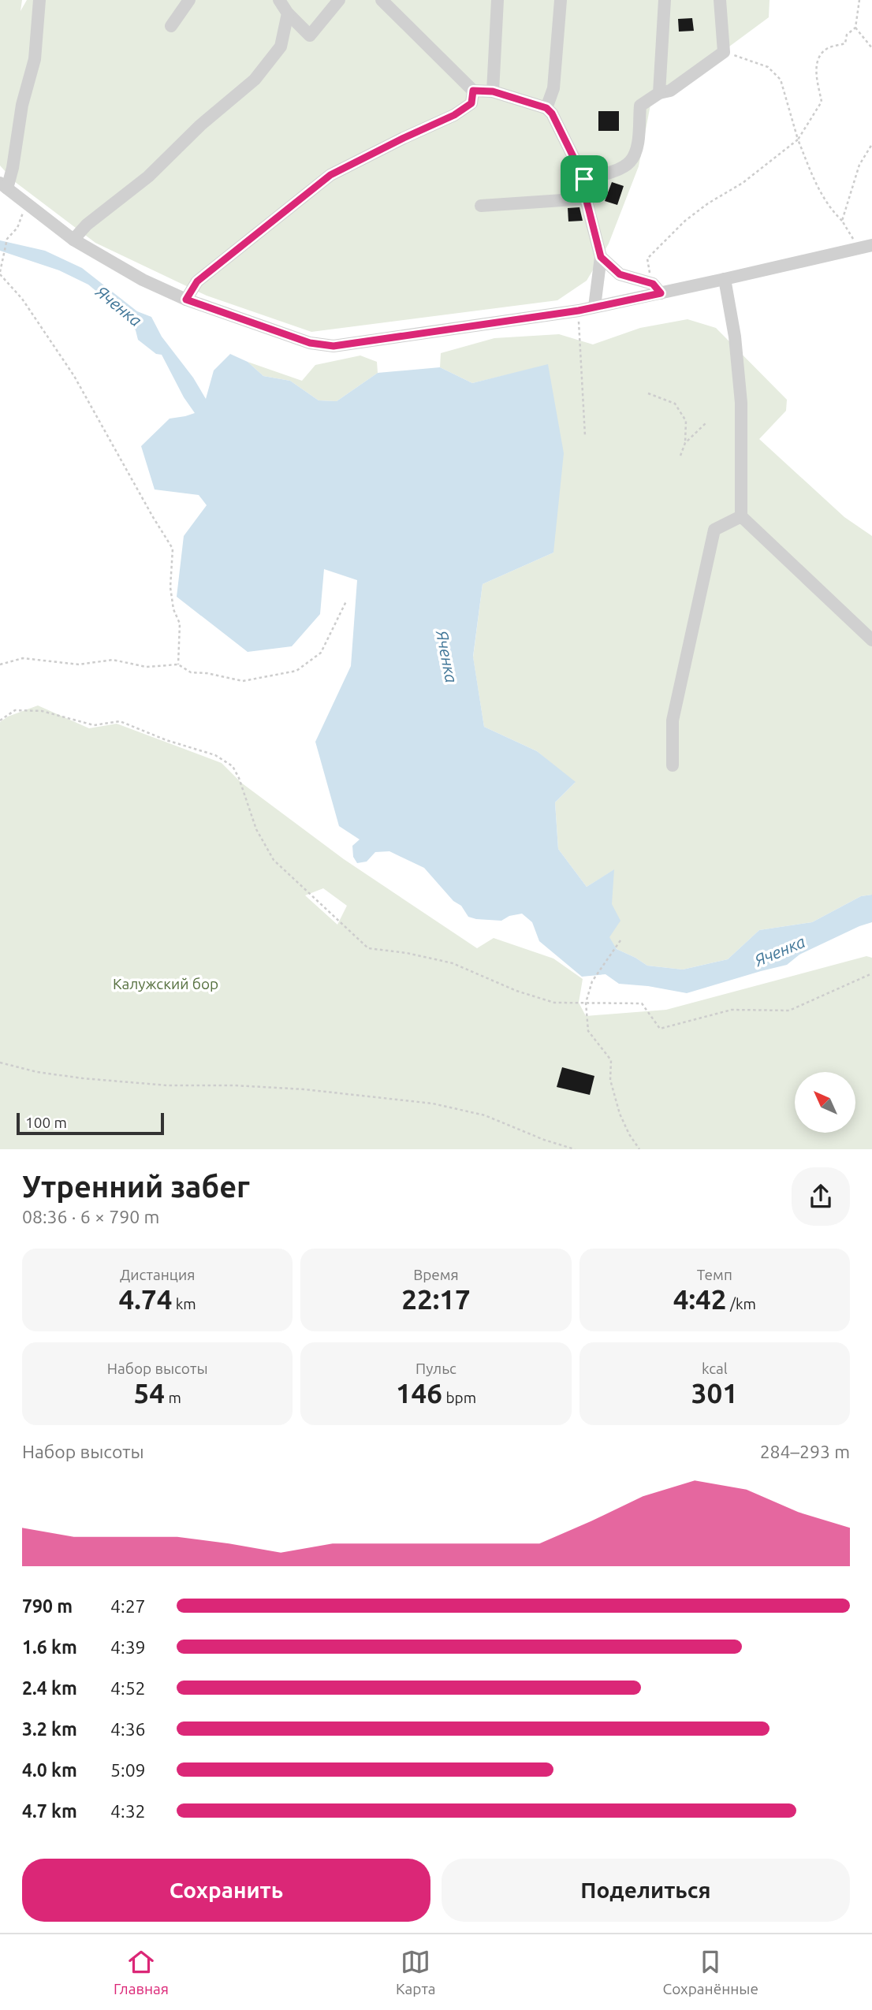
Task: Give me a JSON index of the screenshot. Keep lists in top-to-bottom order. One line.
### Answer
{"water":["Яченка"],"parks":["Калужский бор"],"scale_bar":"100 m","north":"top left","page":{"scale":"100 m","heading":["Утренний забег","08:36 · 6 × 790 m"],"stats":[["Дистанция","4.74 km"],["Время","22:17"],["Темп","4:42 /km"],["Набор высоты","54 m"],["Пульс","146 bpm"],["kcal","301"]],"chart":["Набор высоты","284–293 m"],"list":[{"name":"790 m","note":"4:27"},{"name":"1.6 km","note":"4:39"},{"name":"2.4 km","note":"4:52"},{"name":"3.2 km","note":"4:36"},{"name":"4.0 km","note":"5:09"},{"name":"4.7 km","note":"4:32"}],"buttons":["Сохранить","Поделиться"],"tabs":["Главная","Карта","Сохранённые"]}}
